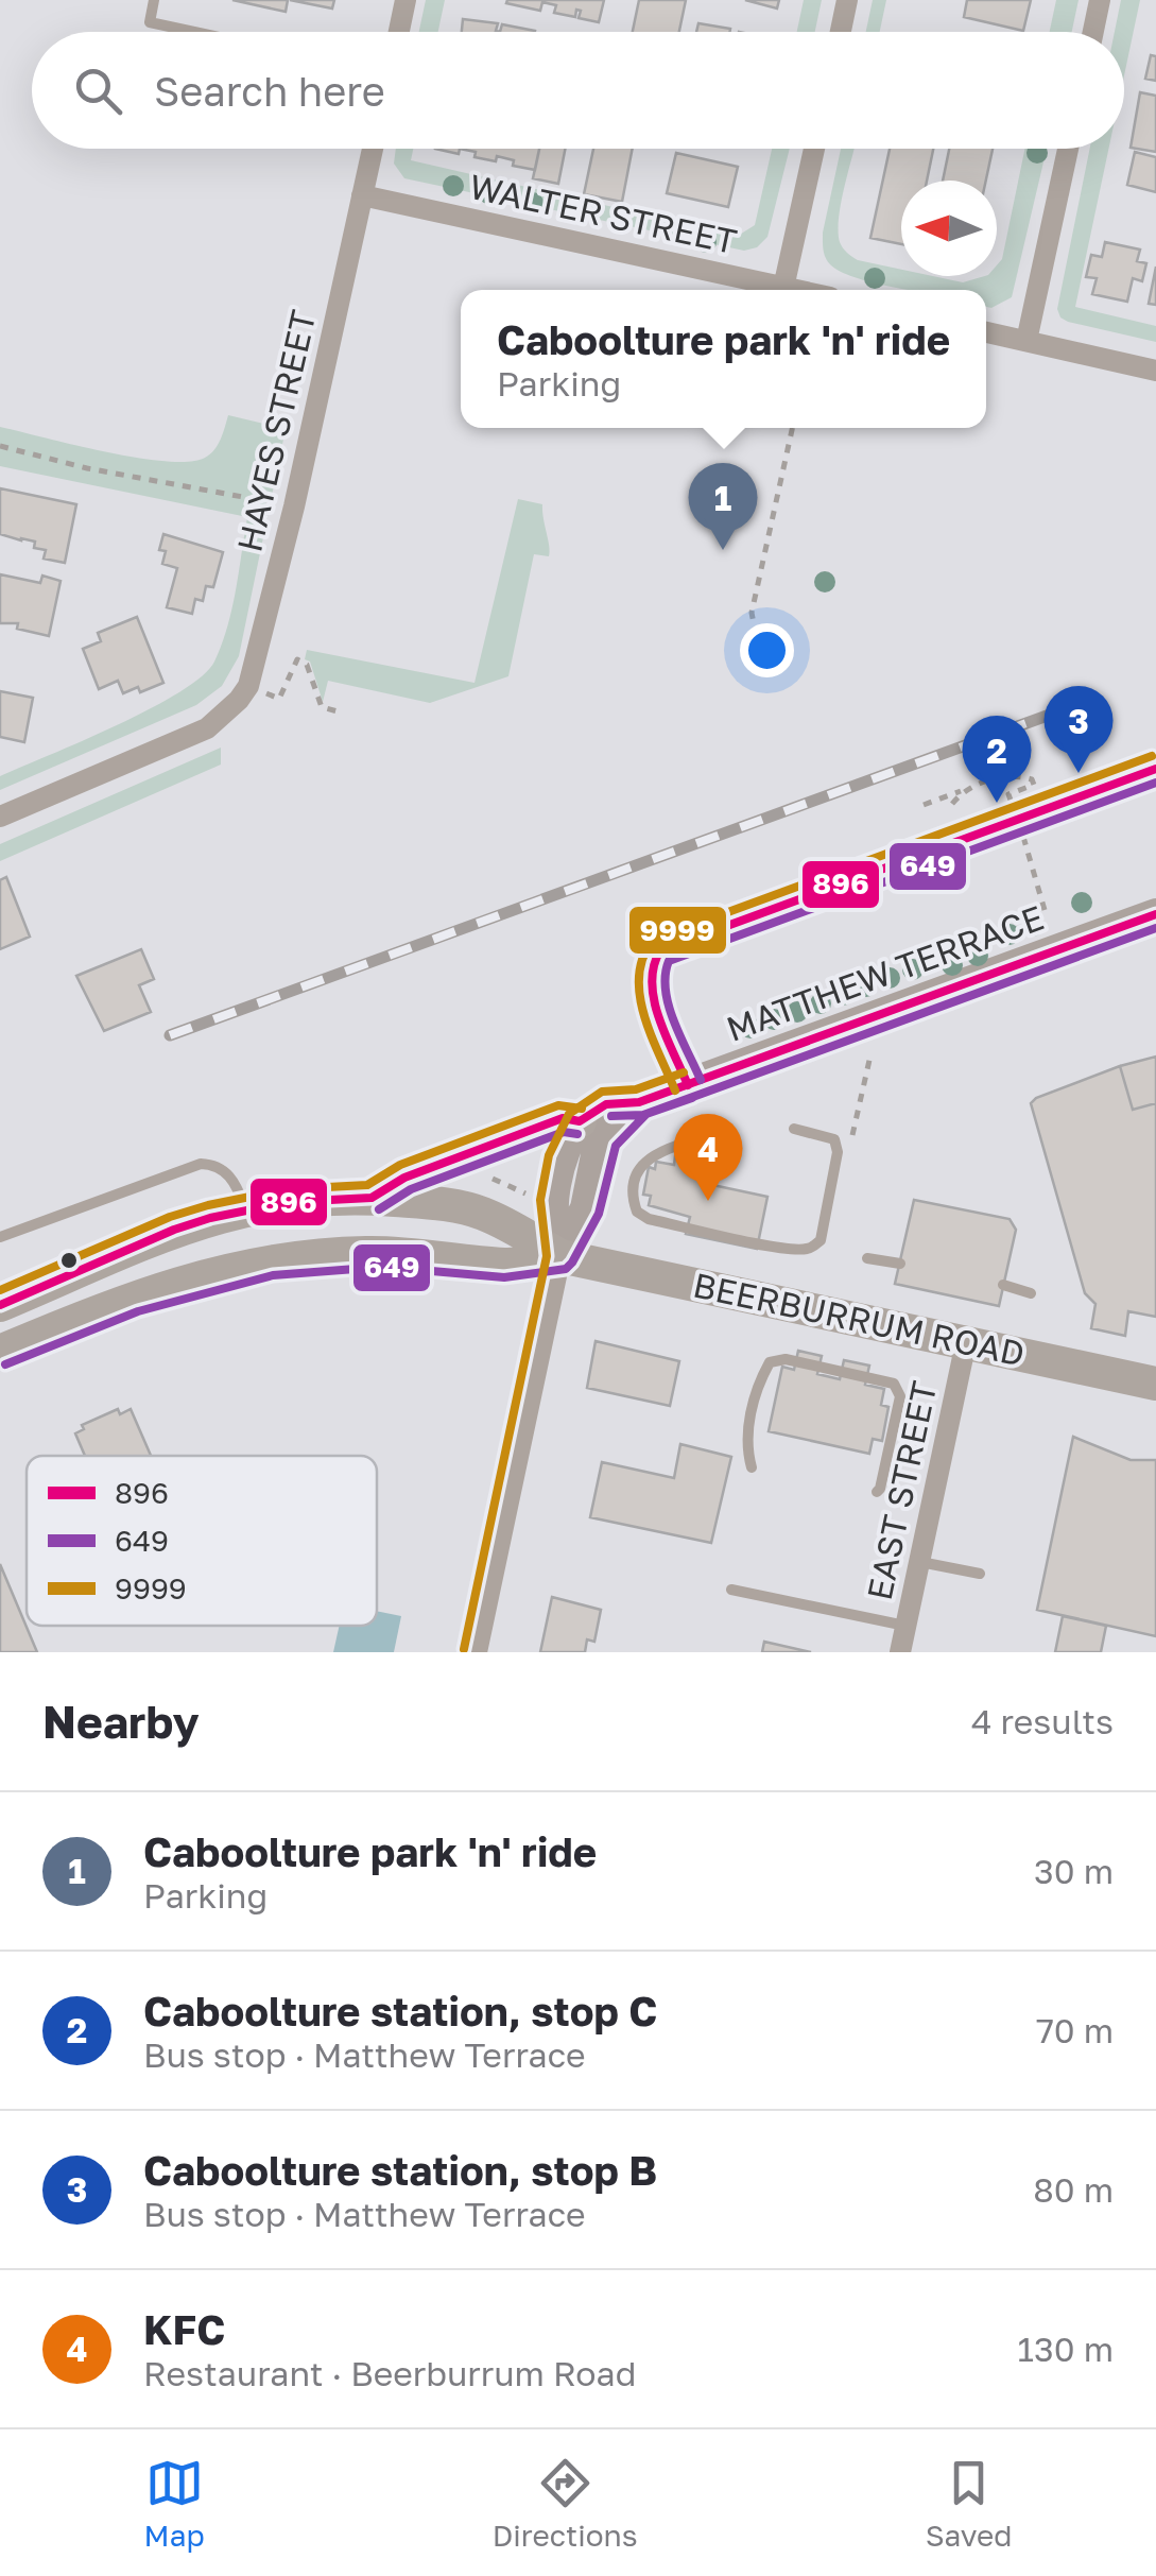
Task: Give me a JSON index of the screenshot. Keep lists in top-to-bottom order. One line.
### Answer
{"streets":{"main road":["BEERBURRUM ROAD"],"street":["WALTER STREET","HAYES STREET","MATTHEW TERRACE","EAST STREET"]},"crossings":[["WALTER STREET","HAYES STREET"],["MATTHEW TERRACE","BEERBURRUM ROAD"],["BEERBURRUM ROAD","EAST STREET"]],"lines":["transit line 9999","transit line 896","transit line 649"],"legend":["896","649","9999"],"north":"left","page":{"search":"Search here","popup":["Caboolture park 'n' ride","Parking"],"pins":["1","3","2","4"],"heading":["Nearby","4 results"],"list":[{"mark":"1","name":"Caboolture park 'n' ride","note":"Parking","value":"30 m"},{"mark":"2","name":"Caboolture station, stop C","note":"Bus stop · Matthew Terrace","value":"70 m"},{"mark":"3","name":"Caboolture station, stop B","note":"Bus stop · Matthew Terrace","value":"80 m"},{"mark":"4","name":"KFC","note":"Restaurant · Beerburrum Road","value":"130 m"}],"nav":["Map","Directions","Saved"]}}
